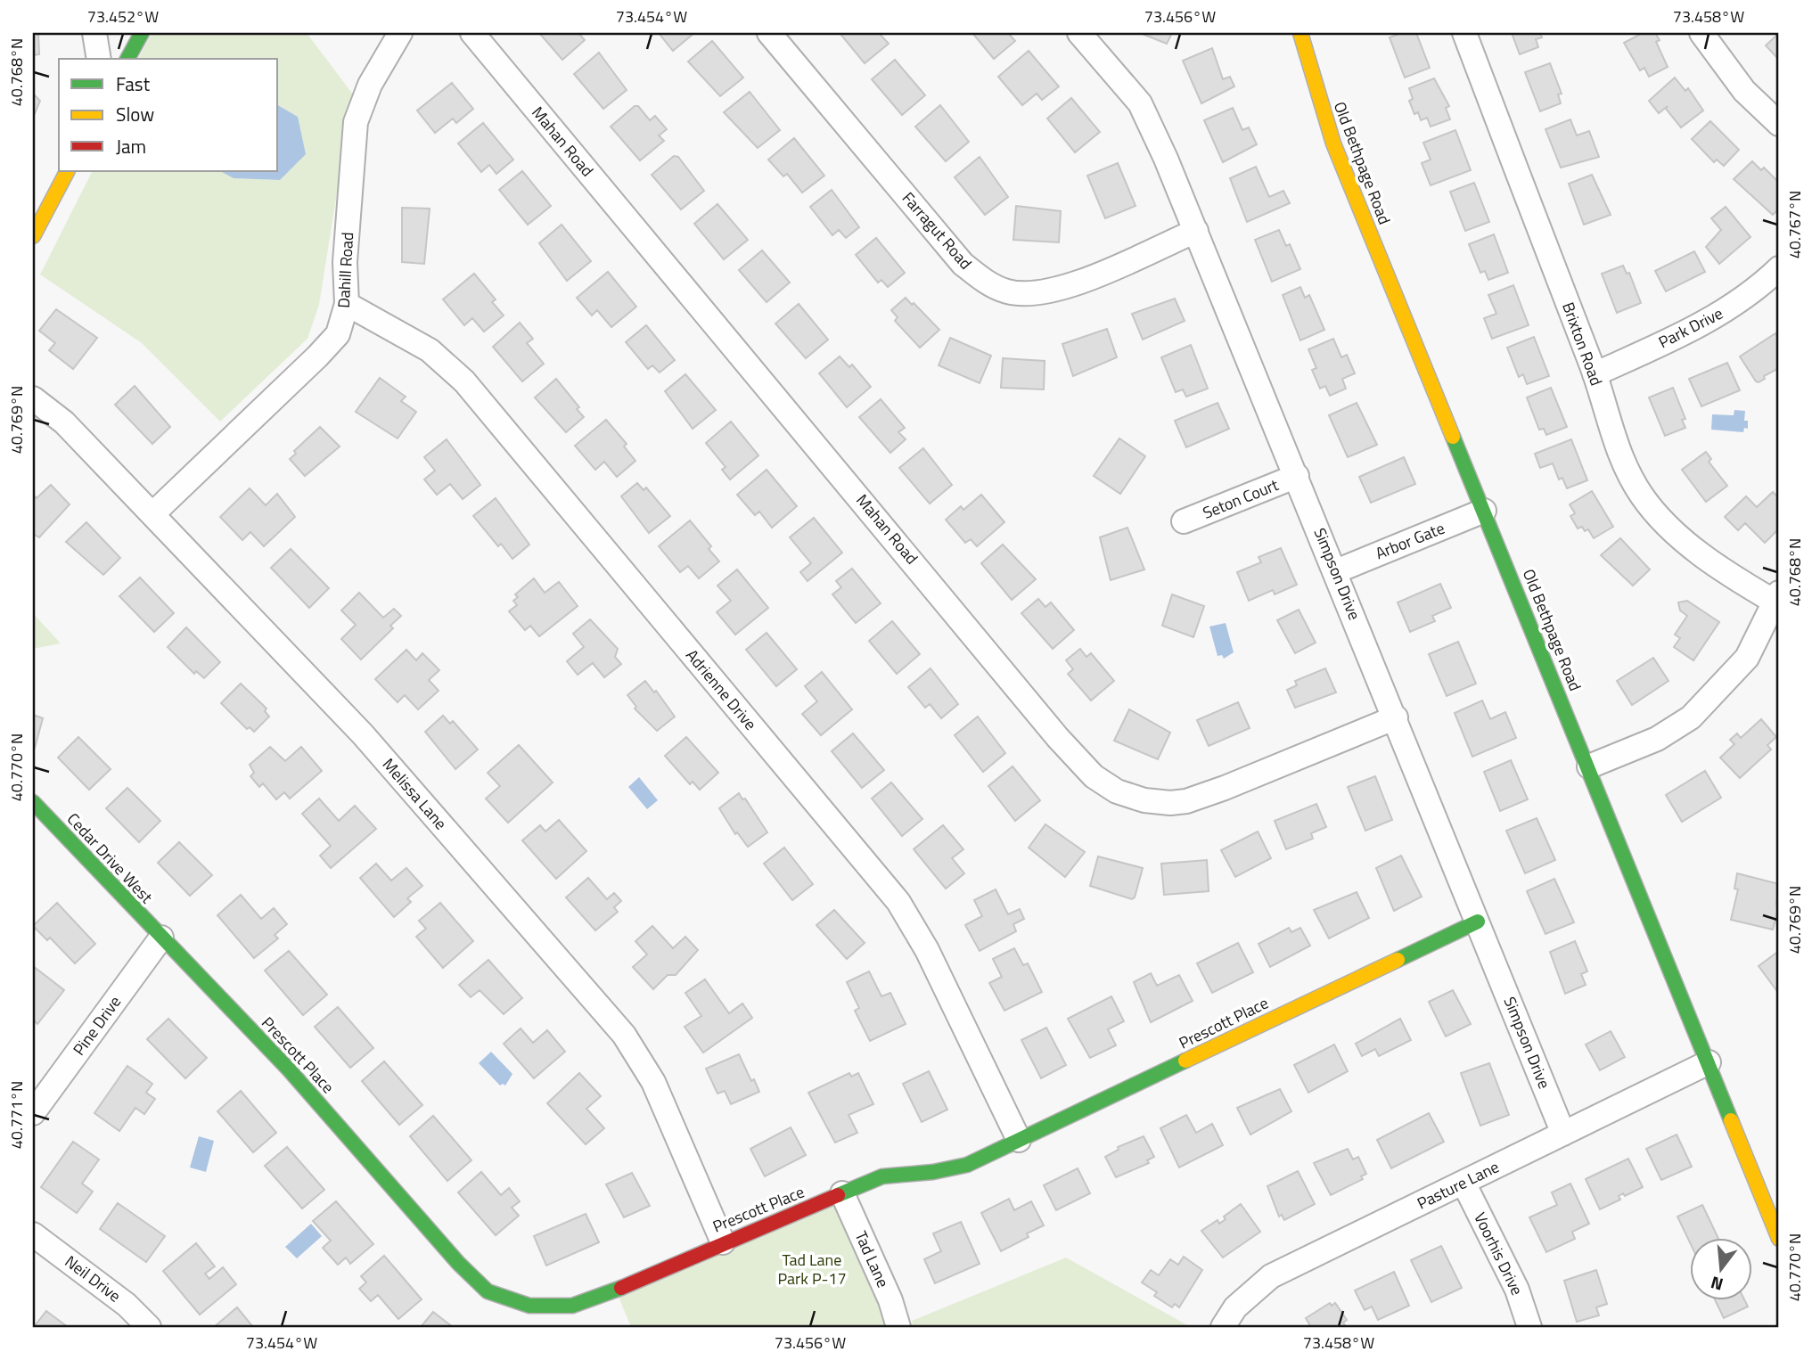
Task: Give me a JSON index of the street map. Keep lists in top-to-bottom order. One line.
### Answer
{"streets":{"street":["Mahan Road","Old Bethpage Road","Farragut Road","Dahill Road","Park Drive","Brixton Road","Seton Court","Arbor Gate","Simpson Drive","Adrienne Drive","Melissa Lane","Cedar Drive West","Prescott Place","Pine Drive","Pasture Lane","Voorhis Drive","Tad Lane","Neil Drive"]},"crossings":[["Mahan Road","Simpson Drive"],["Old Bethpage Road","Arbor Gate"],["Old Bethpage Road","Pasture Lane"],["Farragut Road","Simpson Drive"],["Dahill Road","Adrienne Drive"],["Dahill Road","Melissa Lane"],["Park Drive","Brixton Road"],["Seton Court","Simpson Drive"],["Arbor Gate","Simpson Drive"],["Simpson Drive","Prescott Place"],["Simpson Drive","Pasture Lane"],["Adrienne Drive","Prescott Place"],["Melissa Lane","Prescott Place"],["Cedar Drive West","Prescott Place"],["Cedar Drive West","Pine Drive"],["Prescott Place","Pine Drive"],["Prescott Place","Tad Lane"],["Pasture Lane","Voorhis Drive"]],"parks":["Tad Lane Park P-17"],"legend":["Fast","Slow","Jam"],"north":"bottom","coordinates":["73.452°W","73.454°W","73.456°W","73.458°W","40.768°N","40.767°N","40.769°N","40.770°N","40.771°N"]}
